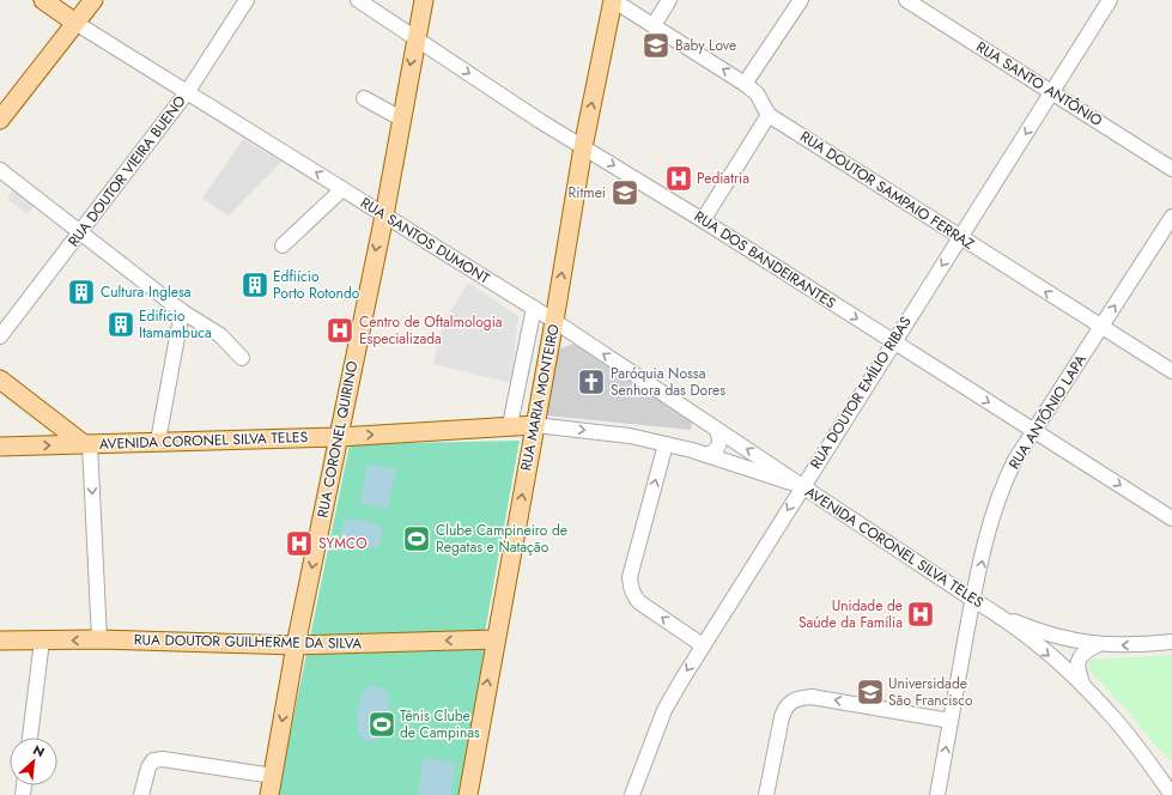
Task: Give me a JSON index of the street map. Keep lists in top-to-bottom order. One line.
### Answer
{"streets":{"main road":["RUA SANTOS DUMONT","RUA MARIA MONTEIRO","RUA CORONEL QUIRINO","AVENIDA CORONEL SILVA TELES","RUA DOUTOR GUILHERME DA SILVA"],"street":["RUA SANTO ANTÔNIO","RUA DOUTOR VIEIRA BUENO","RUA DOUTOR SAMPAIO FERRAZ","RUA DOS BANDEIRANTES","RUA DOUTOR EMÍLIO RIBAS","RUA ANTÔNIO LAPA"]},"crossings":[["RUA SANTO ANTÔNIO","RUA DOUTOR EMÍLIO RIBAS"],["RUA DOUTOR VIEIRA BUENO","RUA SANTOS DUMONT"],["RUA DOUTOR SAMPAIO FERRAZ","RUA DOUTOR EMÍLIO RIBAS"],["RUA DOUTOR SAMPAIO FERRAZ","RUA MARIA MONTEIRO"],["RUA DOUTOR SAMPAIO FERRAZ","RUA ANTÔNIO LAPA"],["RUA SANTOS DUMONT","RUA DOUTOR EMÍLIO RIBAS"],["RUA SANTOS DUMONT","RUA MARIA MONTEIRO"],["RUA SANTOS DUMONT","RUA CORONEL QUIRINO"],["RUA SANTOS DUMONT","AVENIDA CORONEL SILVA TELES"],["RUA DOS BANDEIRANTES","RUA DOUTOR EMÍLIO RIBAS"],["RUA DOS BANDEIRANTES","RUA MARIA MONTEIRO"],["RUA DOS BANDEIRANTES","RUA ANTÔNIO LAPA"],["RUA DOS BANDEIRANTES","RUA CORONEL QUIRINO"],["RUA DOUTOR EMÍLIO RIBAS","AVENIDA CORONEL SILVA TELES"],["RUA MARIA MONTEIRO","AVENIDA CORONEL SILVA TELES"],["RUA MARIA MONTEIRO","RUA DOUTOR GUILHERME DA SILVA"],["RUA ANTÔNIO LAPA","AVENIDA CORONEL SILVA TELES"],["RUA CORONEL QUIRINO","AVENIDA CORONEL SILVA TELES"],["RUA CORONEL QUIRINO","RUA DOUTOR GUILHERME DA SILVA"]],"one_way":["RUA DOUTOR SAMPAIO FERRAZ","RUA SANTOS DUMONT","RUA DOS BANDEIRANTES","RUA DOUTOR EMÍLIO RIBAS","RUA MARIA MONTEIRO","RUA ANTÔNIO LAPA","RUA CORONEL QUIRINO","AVENIDA CORONEL SILVA TELES","RUA DOUTOR GUILHERME DA SILVA"],"places":{"school or university":["Baby Love","Ritmei","Universidade São Francisco"],"hospital":["Pediatria","Centro de Oftalmologia Especializada","SYMCO","Unidade de Saúde da Família"],"building":["Edfiício Porto Rotondo","Cultura Inglesa","Edifício Itamambuca"],"church":["Paróquia Nossa Senhora das Dores"],"sports":["Clube Campineiro de Regatas e Natação","Tênis Clube de Campinas"]},"north":"top right"}
